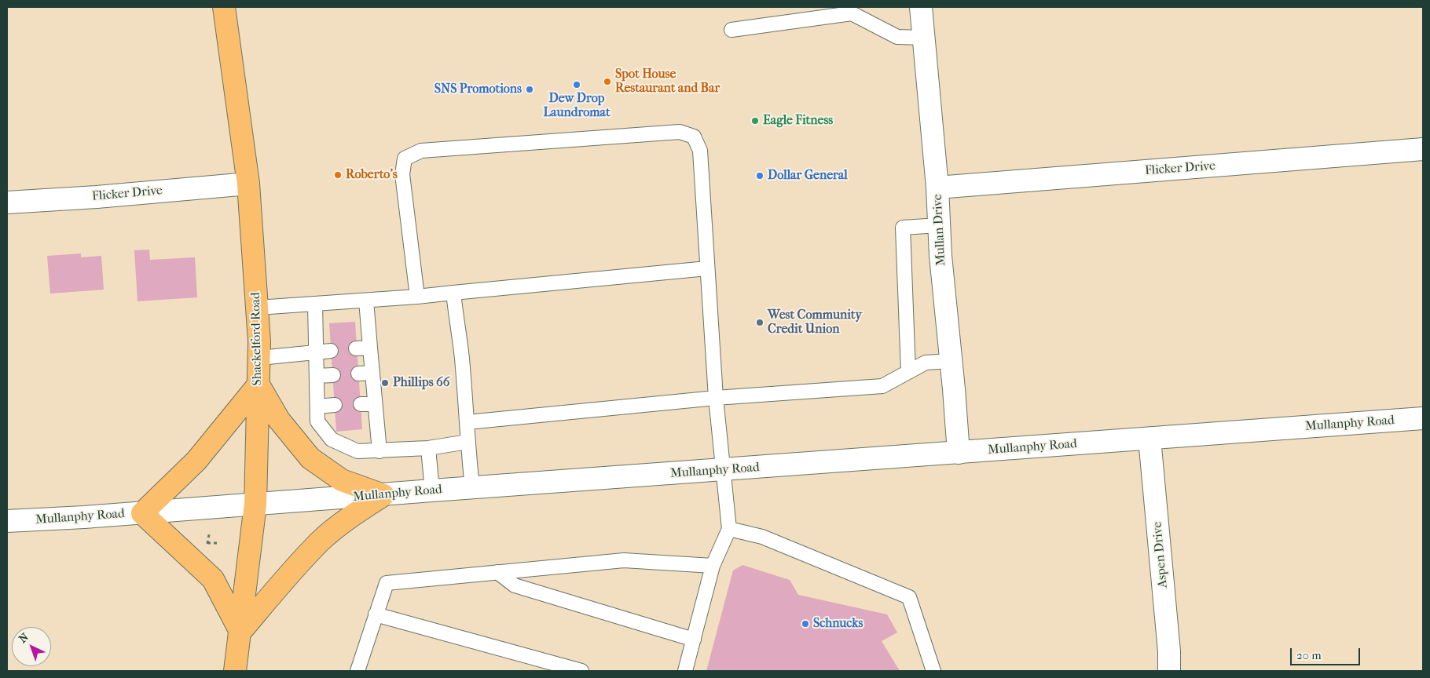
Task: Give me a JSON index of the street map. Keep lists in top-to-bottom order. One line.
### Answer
{"streets":{"main road":["Shackelford Road"],"street":["Flicker Drive","Mullan Drive","Mullanphy Road","Aspen Drive"]},"crossings":[["Flicker Drive","Mullan Drive"],["Flicker Drive","Shackelford Road"],["Mullan Drive","Mullanphy Road"],["Shackelford Road","Mullanphy Road"],["Mullanphy Road","Aspen Drive"]],"places":["Spot House Restaurant and Bar","Dew Drop Laundromat","SNS Promotions","Eagle Fitness","Roberto's","Dollar General","West Community Credit Union","Phillips 66","Schnucks"],"scale_bar":"20 m","north":"top left"}
